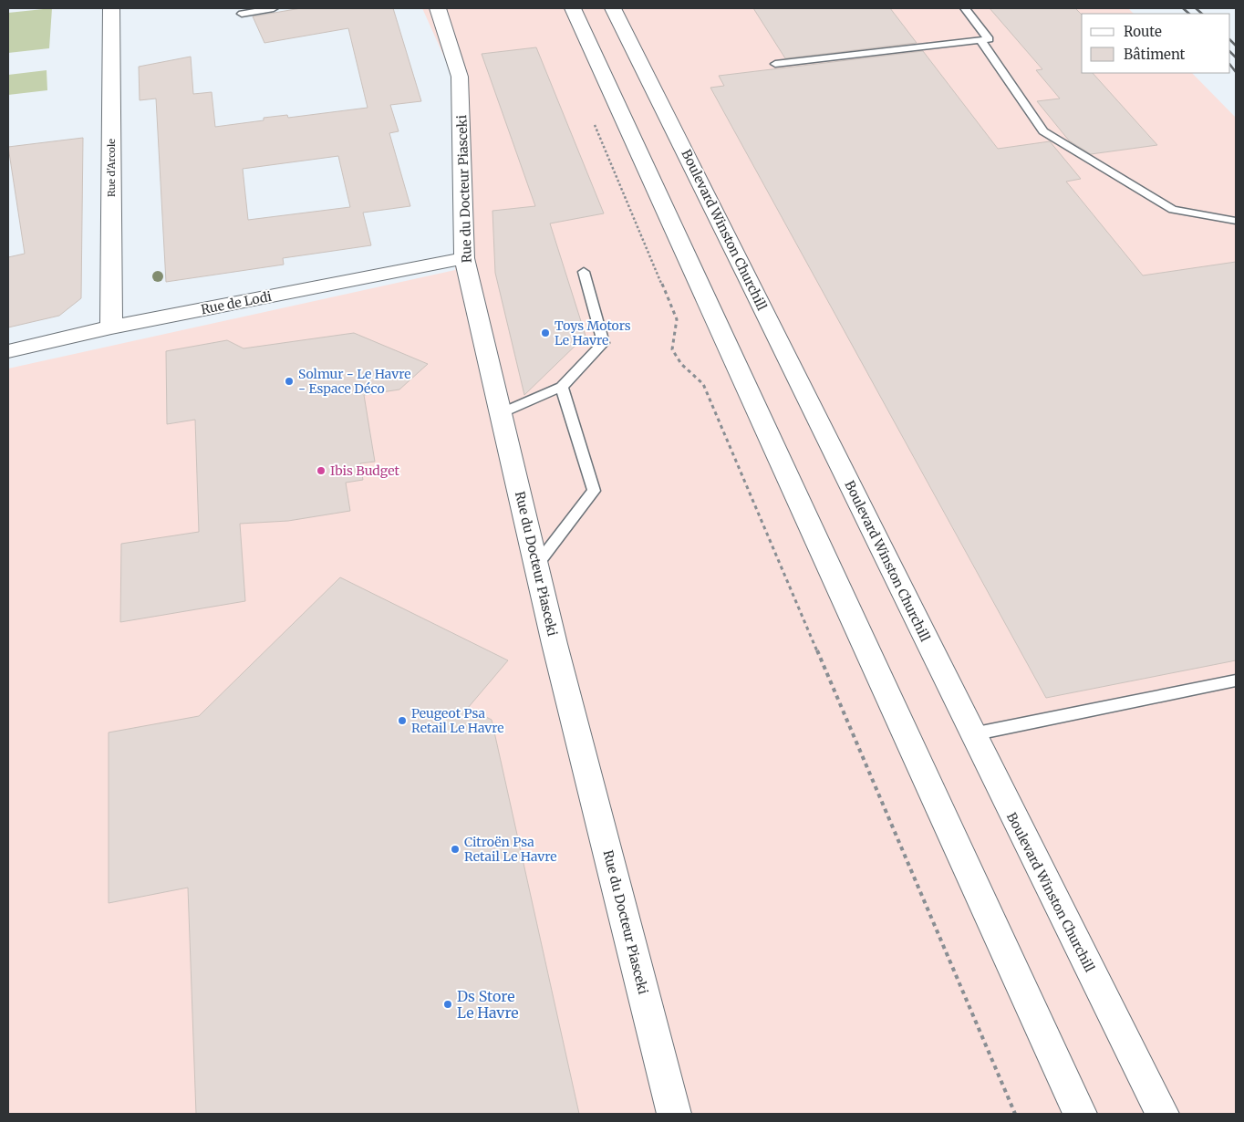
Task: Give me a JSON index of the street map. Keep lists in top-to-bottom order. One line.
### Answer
{"streets":{"main road":["Rue d'Arcole","Rue du Docteur Piasceki","Boulevard Winston Churchill","Rue de Lodi"]},"crossings":[["Rue d'Arcole","Rue de Lodi"],["Rue du Docteur Piasceki","Rue de Lodi"]],"places":["Toys Motors Le Havre","Solmur - Le Havre - Espace Déco","Ibis Budget","Peugeot Psa Retail Le Havre","Citroën Psa Retail Le Havre","Ds Store Le Havre"],"legend":["Route","Bâtiment"]}
